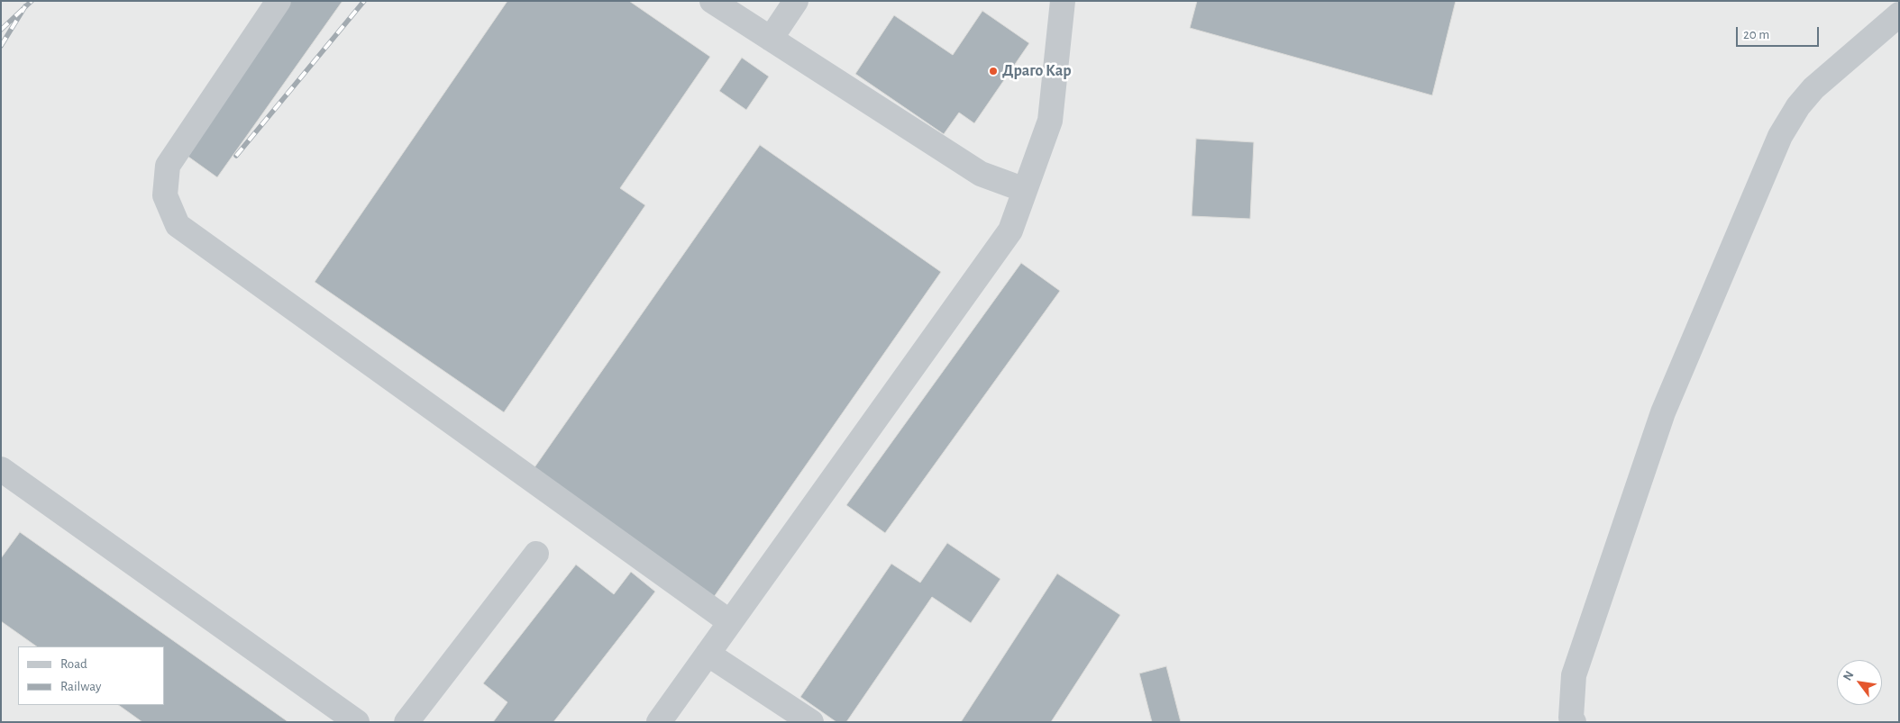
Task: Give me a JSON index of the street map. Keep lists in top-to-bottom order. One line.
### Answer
{"places":["Драго Кар"],"legend":["Road","Railway"],"scale_bar":"20 m","north":"top left"}
